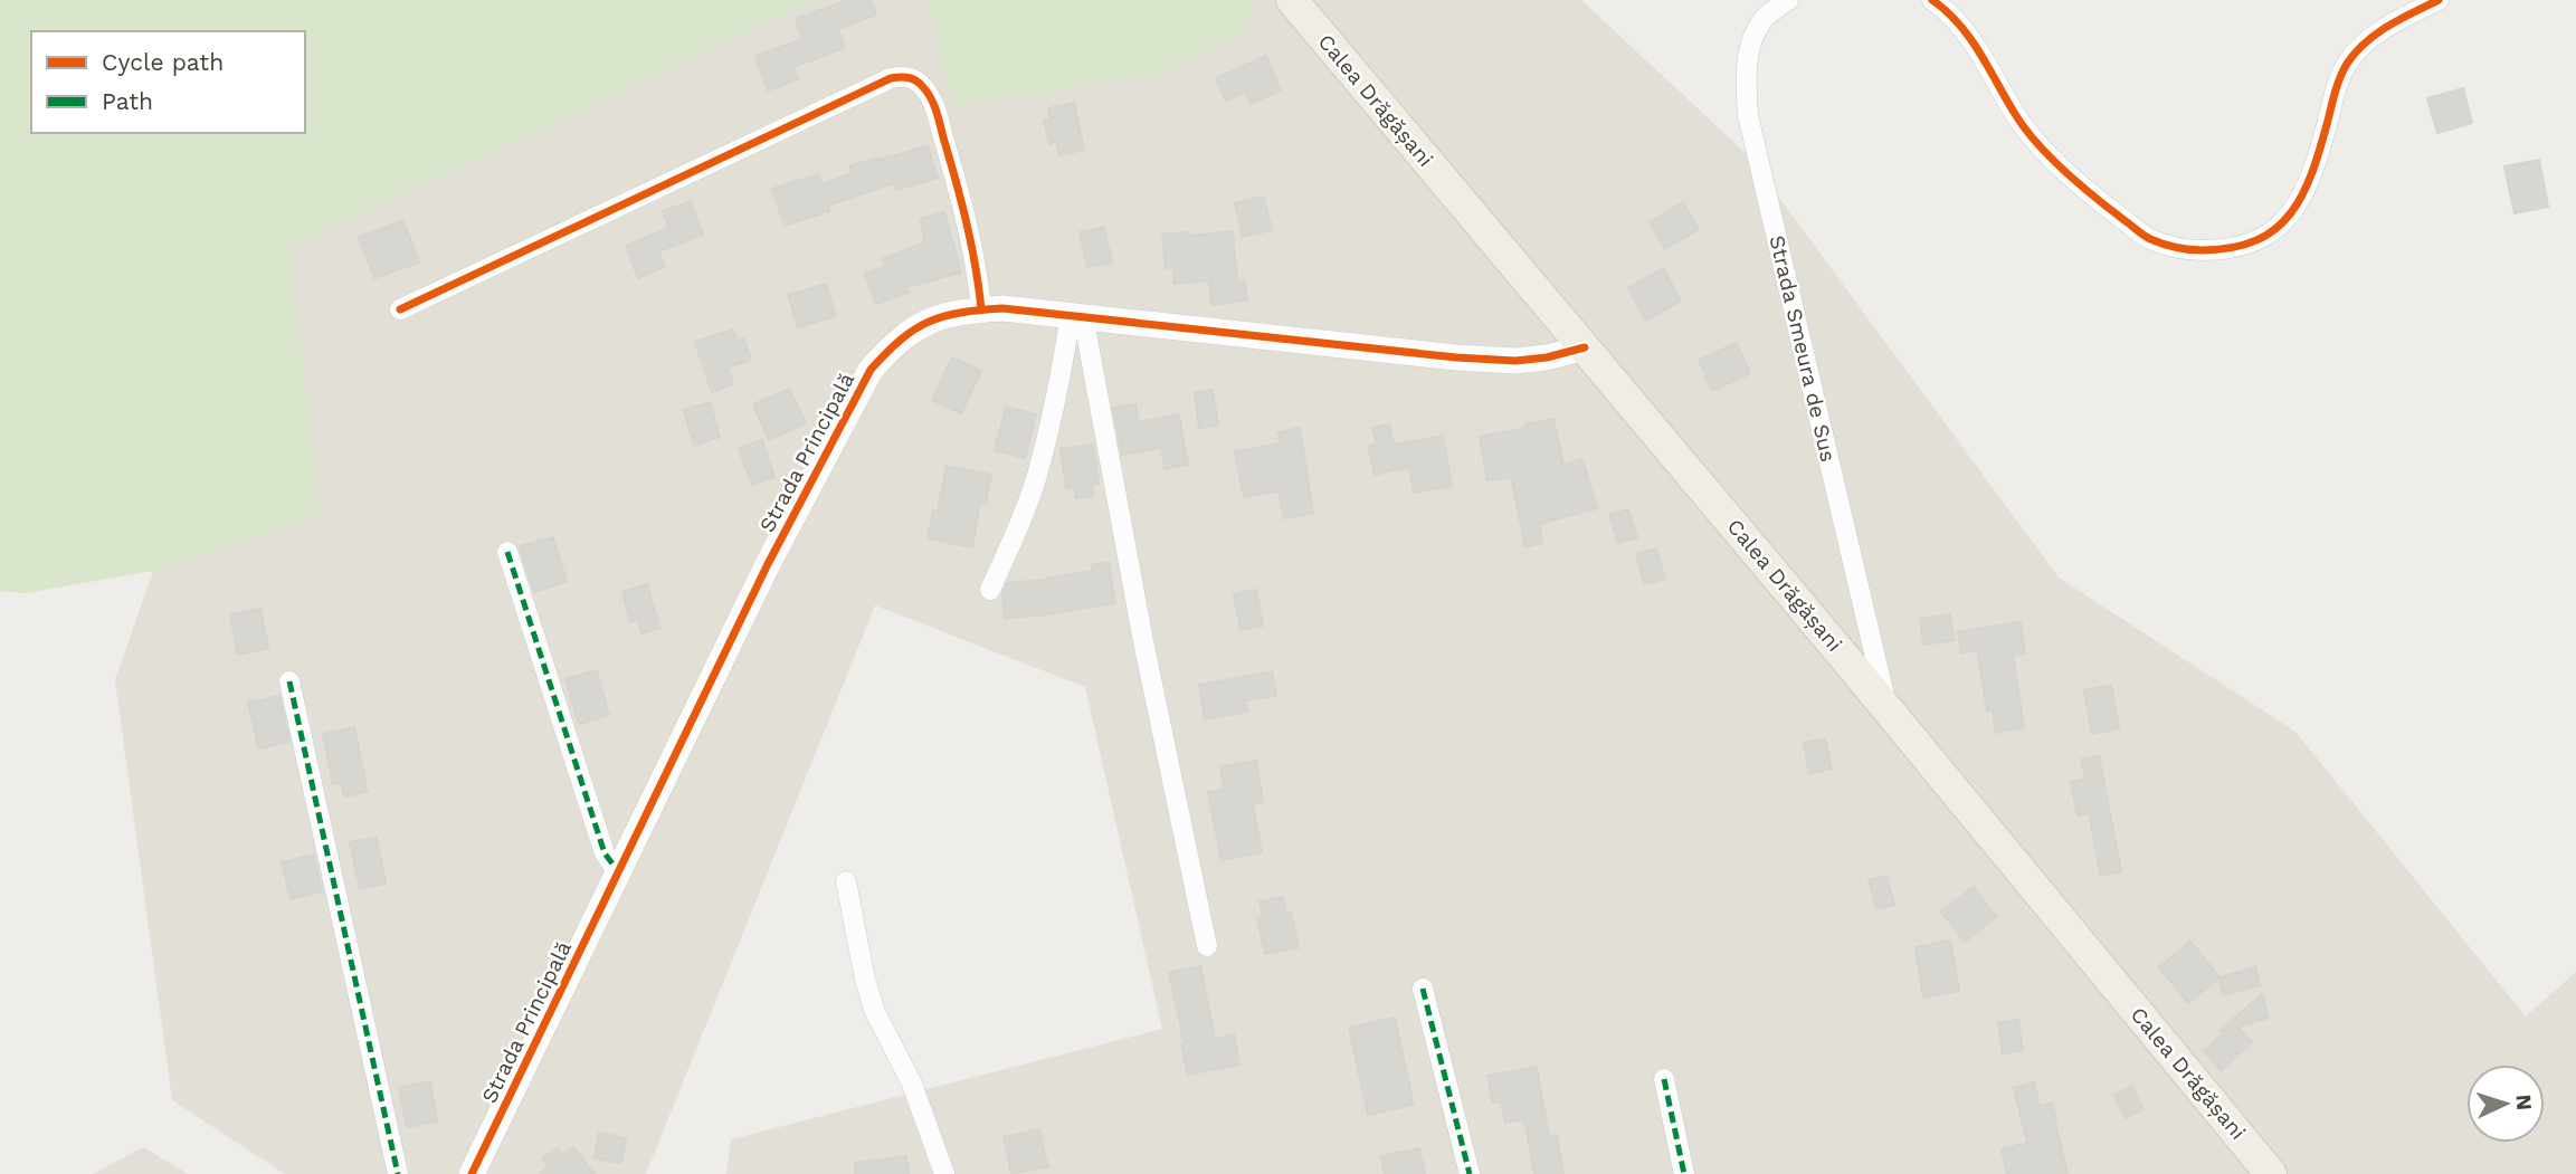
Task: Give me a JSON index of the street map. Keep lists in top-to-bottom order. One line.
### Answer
{"streets":{"main road":["Calea Drăgășani"],"street":["Strada Smeura de Sus","Strada Principală"]},"crossings":[["Calea Drăgășani","Strada Smeura de Sus"],["Calea Drăgășani","Strada Principală"]],"legend":["Cycle path","Path"],"north":"right"}
